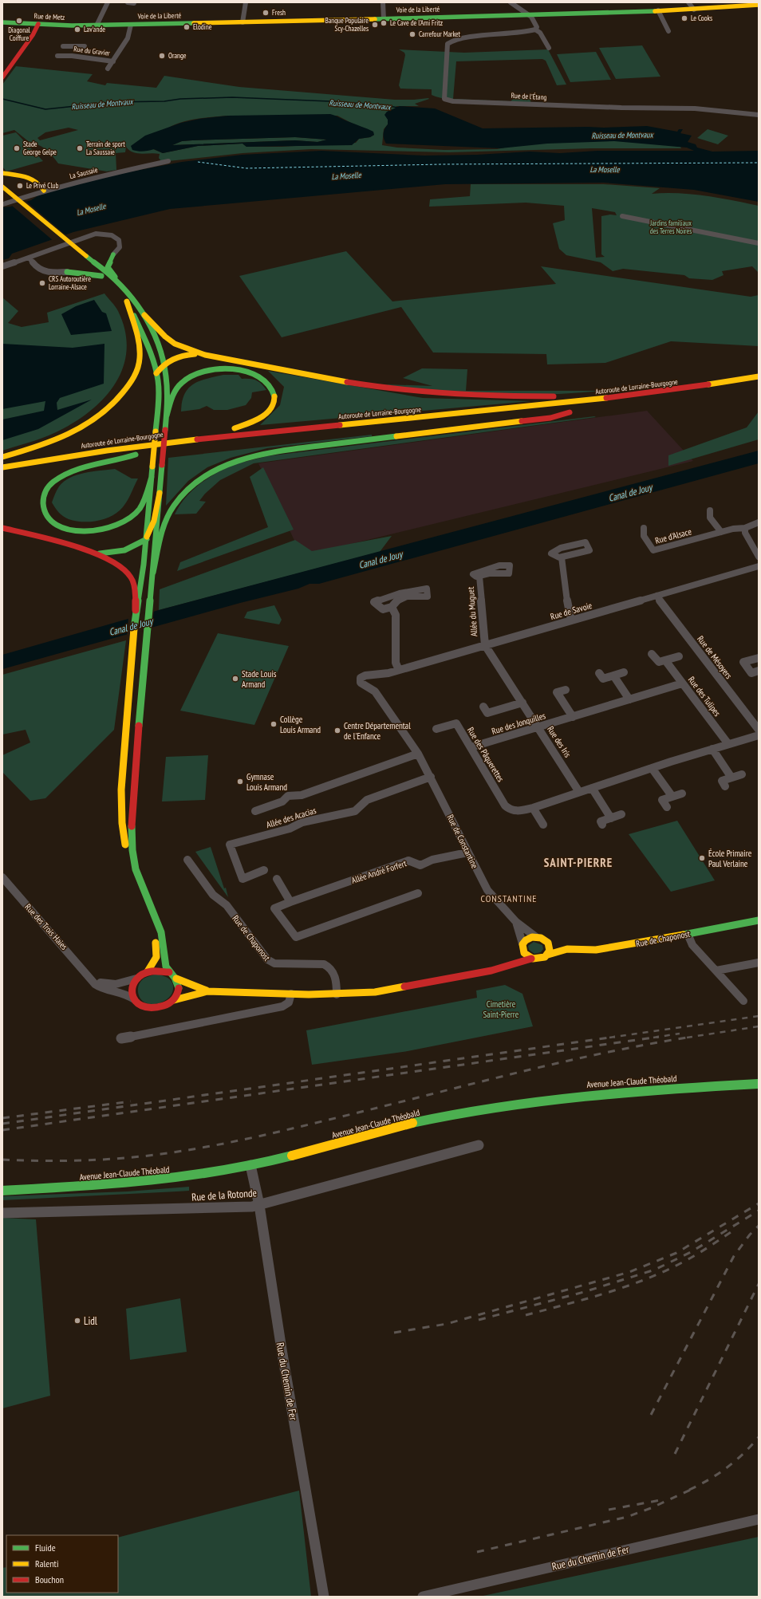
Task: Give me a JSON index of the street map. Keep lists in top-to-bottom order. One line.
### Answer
{"streets":{"main road":["Voie de la Liberté","Rue de Metz","Autoroute de Lorraine-Bourgogne","Rue de Chaponost","Avenue Jean-Claude Théobald"],"street":["Rue du Gravier","Rue de l'Étang","La Saussaie","Rue d'Alsace","Rue de Savoie","Allée du Muguet","Rue de Mésoyers","Rue des Tulipes","Rue des Jonquilles","Rue des Iris","Rue des Pâquerettes","Allée des Acacias","Rue de Constantine","Allée André Forfert","Rue des Trois Haies","Rue de la Rotonde","Rue du Chemin de Fer"]},"crossings":[["Voie de la Liberté","Rue de Metz"],["Voie de la Liberté","Rue du Gravier"],["Rue de Savoie","Allée du Muguet"],["Rue de Savoie","Rue de Mésoyers"],["Rue de Savoie","Rue des Iris"],["Rue de Savoie","Rue de Constantine"],["Allée du Muguet","Rue des Iris"],["Rue des Tulipes","Rue des Jonquilles"],["Rue des Jonquilles","Rue des Iris"],["Rue des Jonquilles","Rue des Pâquerettes"],["Allée des Acacias","Rue de Constantine"],["Rue de Constantine","Allée André Forfert"],["Rue de Constantine","Rue de Chaponost"],["Avenue Jean-Claude Théobald","Rue du Chemin de Fer"],["Rue de la Rotonde","Rue du Chemin de Fer"]],"districts":["SAINT-PIERRE","CONSTANTINE"],"water":["Ruisseau de Montvaux","La Moselle","Canal de Jouy"],"parks":["Jardins familiaux des Terres Noires","Cimetière Saint-Pierre"],"places":["Fresh","Le Cooks","Diagonal Coiffure","Le Cave de l'Ami Fritz","Banque Populaire Scy-Chazelles","Elodine","Lav'ande","Carrefour Market","Orange","Stade George Gelpe","Terrain de sport La Saussaie","Le Privé Club","CRS Autoroutière Lorraine-Alsace","Stade Louis Armand","Collège Louis Armand","Centre Départemental de l'Enfance","Gymnase Louis Armand","École Primaire Paul Verlaine","Lidl"],"legend":["Fluide","Ralenti","Bouchon"]}
